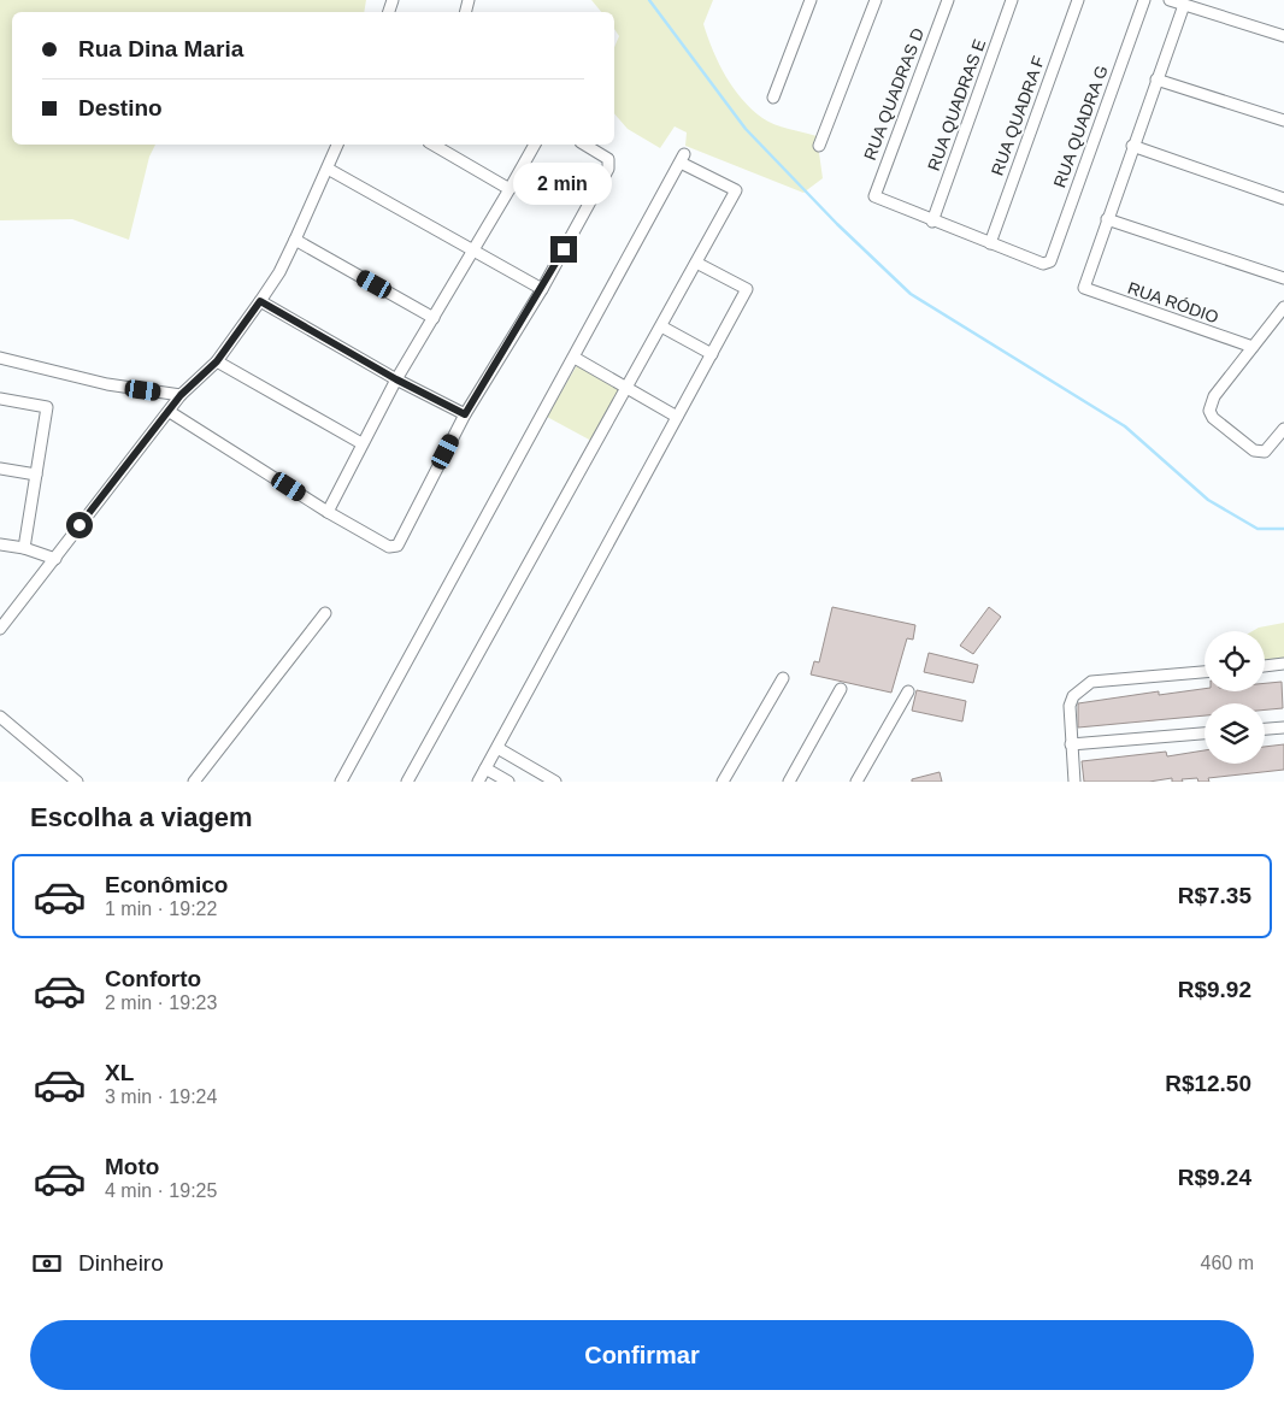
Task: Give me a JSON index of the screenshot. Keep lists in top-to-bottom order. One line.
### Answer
{"streets":{"street":["RUA QUADRAS D","RUA QUADRAS E","RUA QUADRA F","RUA QUADRA G","RUA RÓDIO"]},"crossings":[["RUA QUADRAS D","RUA QUADRAS E"],["RUA QUADRA F","RUA QUADRA G"]],"page":{"banner":["Rua Dina Maria","Destino"],"bubble":"2 min","heading":"Escolha a viagem","list":[{"name":"Econômico","note":"1 min · 19:22","value":"R$7.35"},{"name":"Conforto","note":"2 min · 19:23","value":"R$9.92"},{"name":"XL","note":"3 min · 19:24","value":"R$12.50"},{"name":"Moto","note":"4 min · 19:25","value":"R$9.24"}],"pay":["Dinheiro","460 m"],"buttons":"Confirmar"}}
